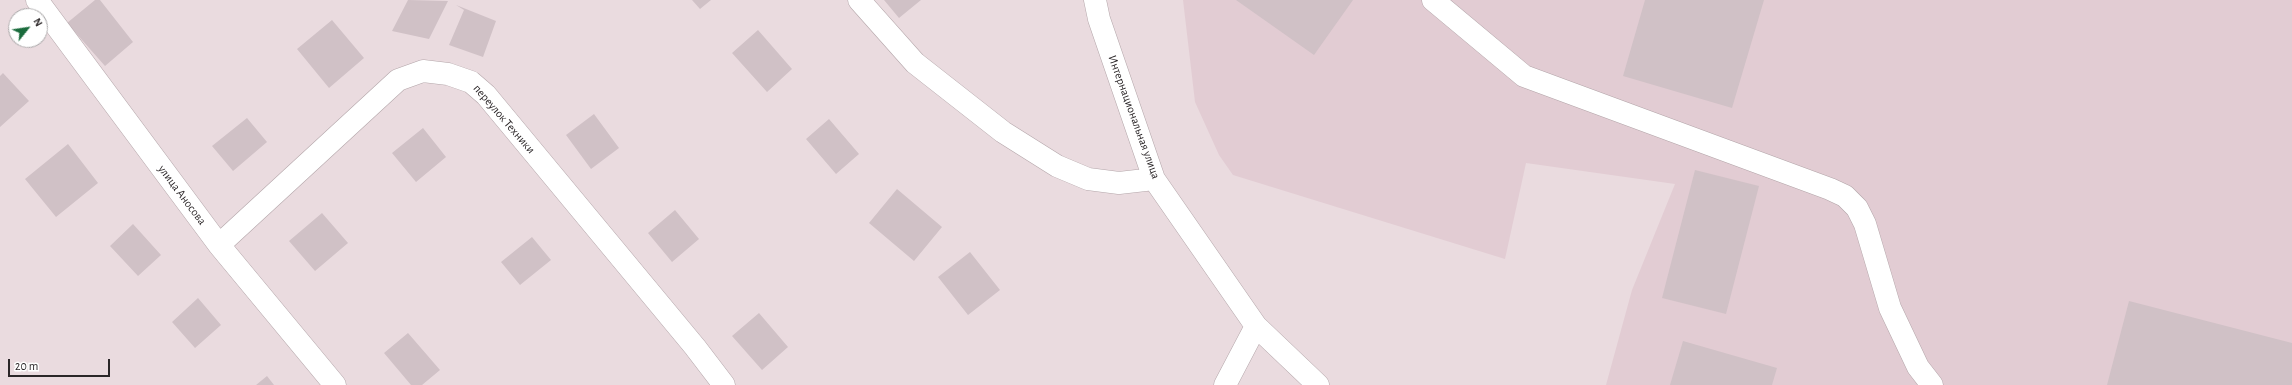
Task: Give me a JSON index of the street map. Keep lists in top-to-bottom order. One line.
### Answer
{"streets":{"street":["Интернациональная улица","переулок Техники","улица Аносова"]},"crossings":[["переулок Техники","улица Аносова"]],"scale_bar":"20 m","north":"top right"}
